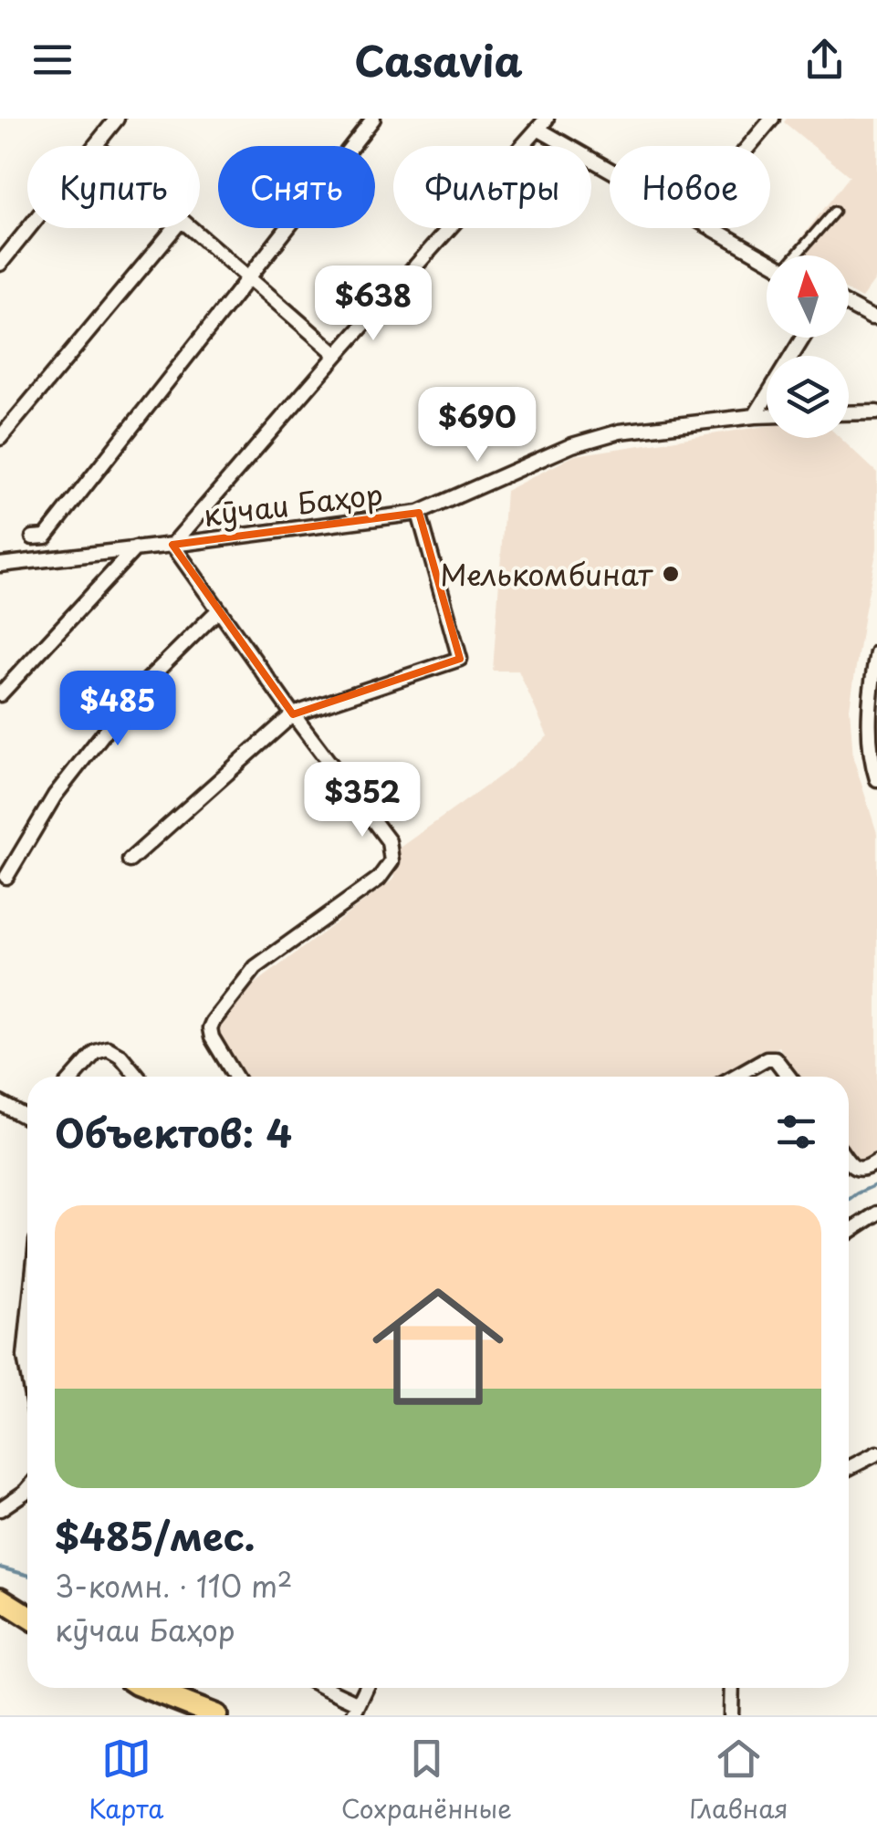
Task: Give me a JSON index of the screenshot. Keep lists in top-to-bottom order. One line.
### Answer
{"streets":{"street":["кӯчаи Баҳор"]},"places":["Мелькомбинат"],"north":"top","page":{"header":"Casavia","chip":["Купить","Снять","Фильтры","Новое"],"price":["$638","$690","$485","$352"],"heading":"Объектов: 4","list":[{"name":"$485/мес.","note":"3-комн. · 110 m² · кӯчаи Баҳор"}],"tabs":["Карта","Сохранённые","Главная"]}}
